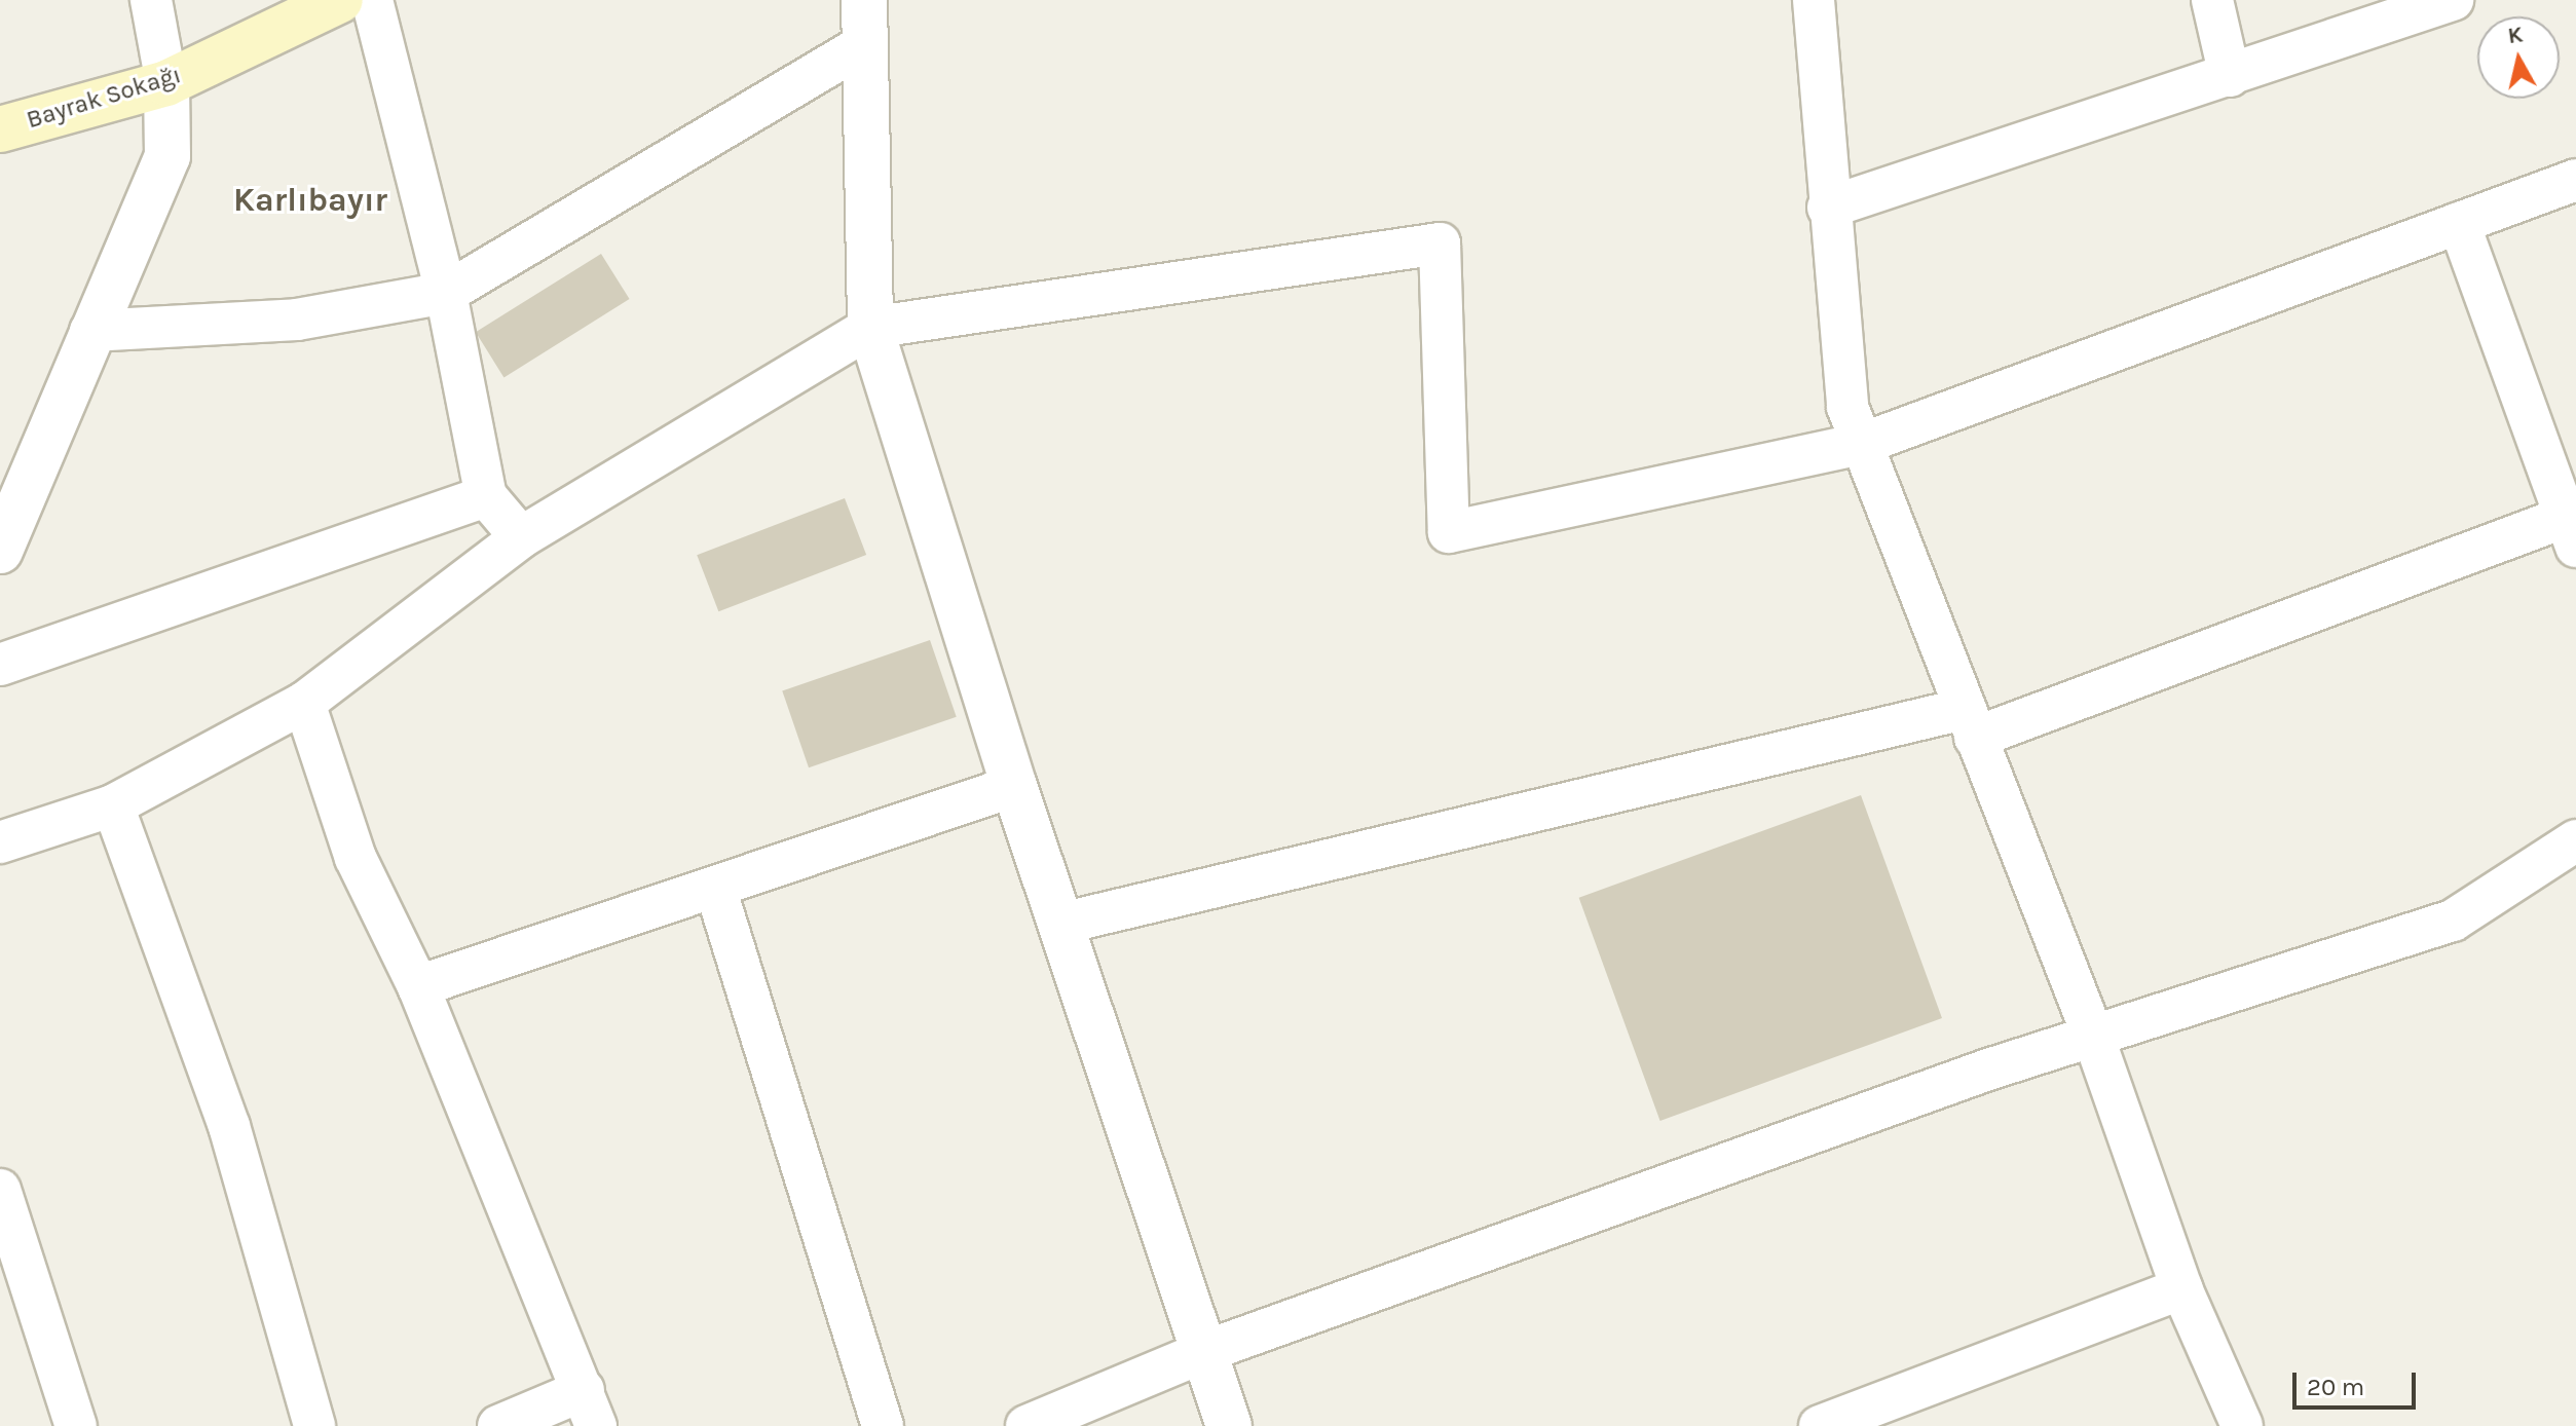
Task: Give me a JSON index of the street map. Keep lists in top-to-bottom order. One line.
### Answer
{"streets":{"main road":["Bayrak Sokağı"]},"districts":["Karlıbayır"],"scale_bar":"20 m","north":"top"}
